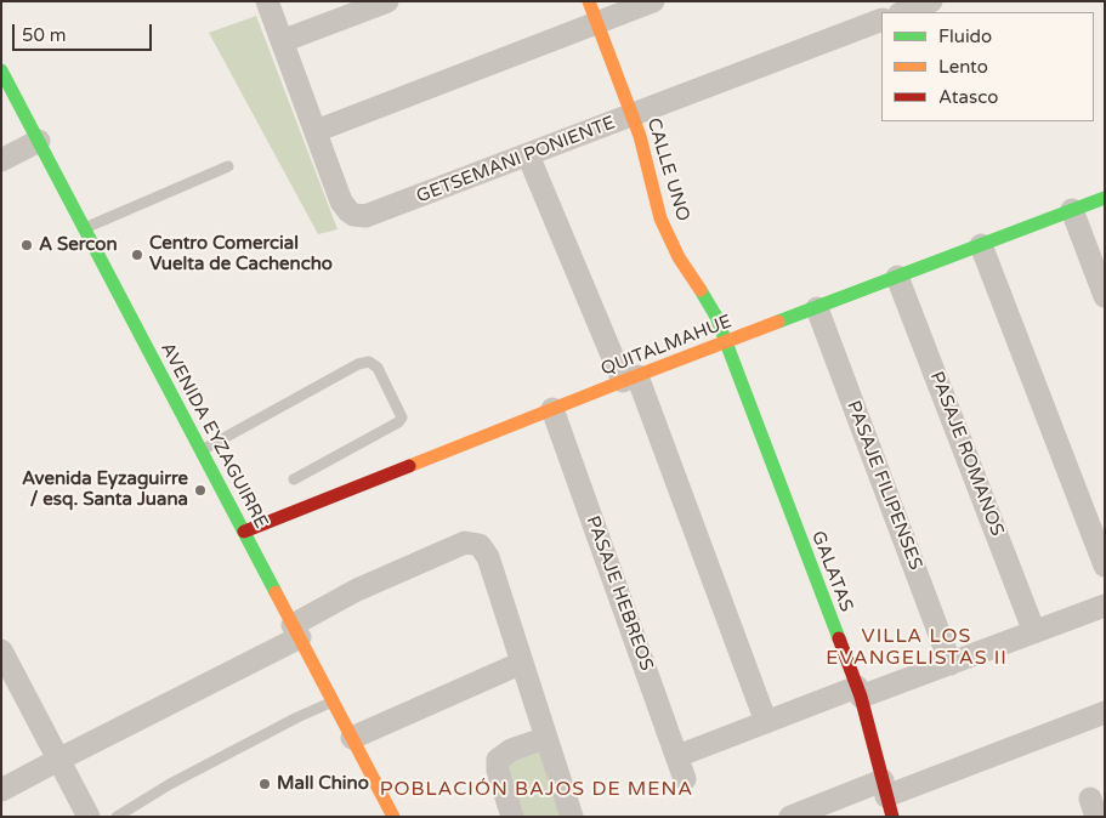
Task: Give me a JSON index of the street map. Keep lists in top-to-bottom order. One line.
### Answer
{"streets":{"street":["GETSEMANI PONIENTE","CALLE UNO","QUITALMAHUE","AVENIDA EYZAGUIRRE","PASAJE ROMANOS","PASAJE FILIPENSES","GALATAS","PASAJE HEBREOS"]},"crossings":[["GETSEMANI PONIENTE","CALLE UNO"],["CALLE UNO","QUITALMAHUE"],["CALLE UNO","GALATAS"],["QUITALMAHUE","AVENIDA EYZAGUIRRE"],["QUITALMAHUE","PASAJE ROMANOS"],["QUITALMAHUE","PASAJE FILIPENSES"],["QUITALMAHUE","GALATAS"],["QUITALMAHUE","PASAJE HEBREOS"]],"districts":["VILLA LOS EVANGELISTAS II","POBLACIÓN BAJOS DE MENA"],"places":["A Sercon","Centro Comercial Vuelta de Cachencho","Avenida Eyzaguirre / esq. Santa Juana","Mall Chino"],"legend":["Fluido","Lento","Atasco"],"scale_bar":"50 m"}
